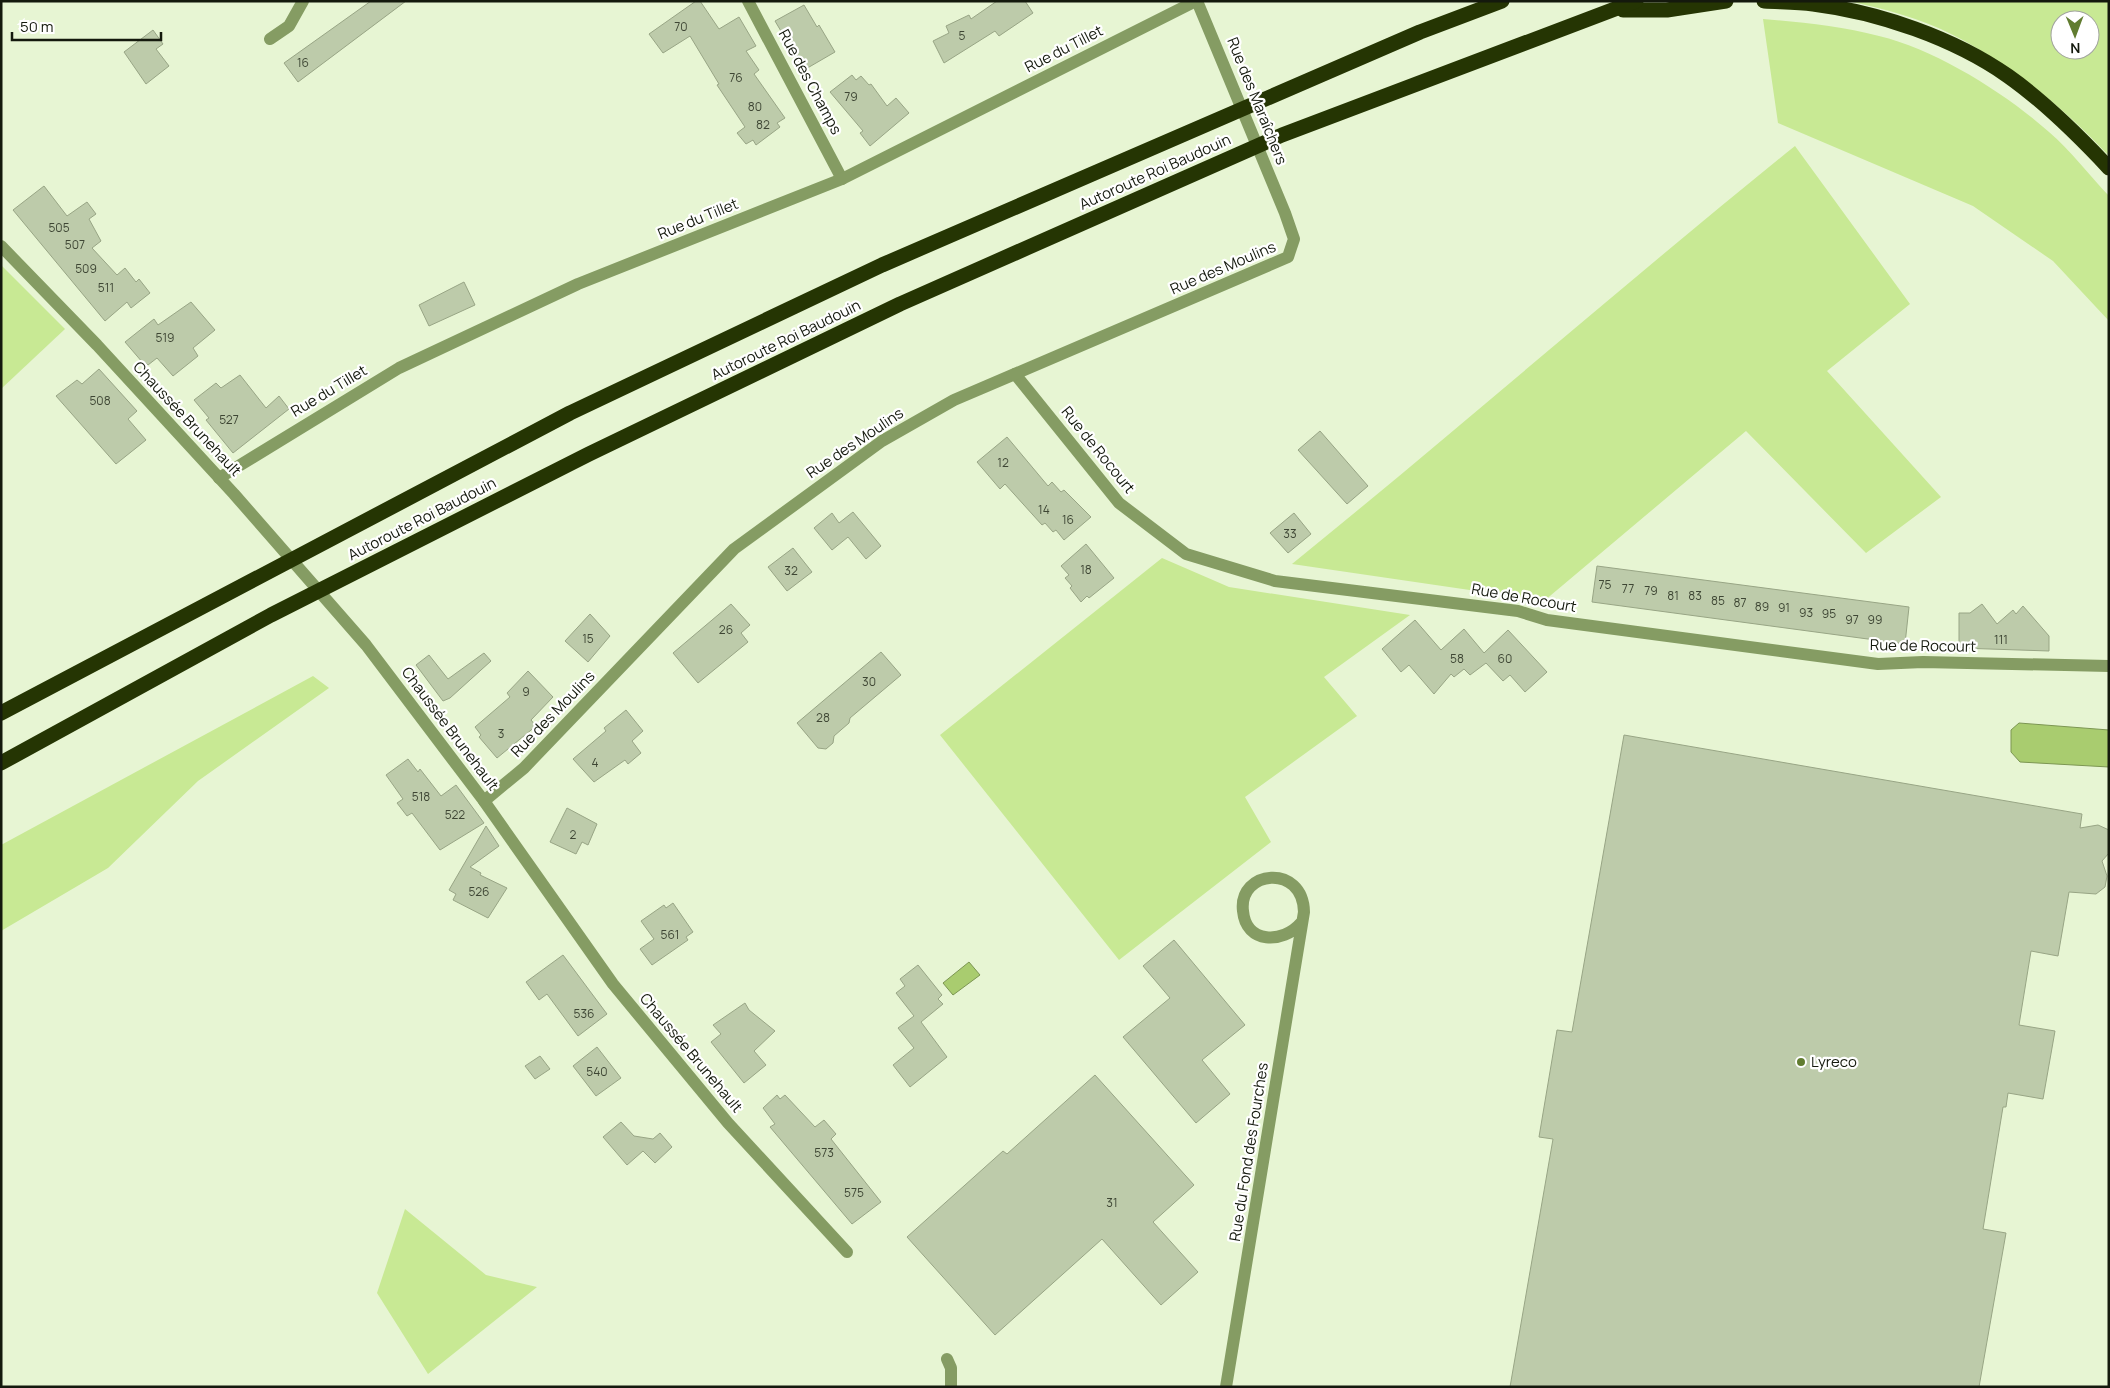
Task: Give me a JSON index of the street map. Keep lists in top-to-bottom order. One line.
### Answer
{"streets":{"highway":["Autoroute Roi Baudouin"],"street":["Rue du Tillet","Rue des Champs","Rue des Maraîchers","Rue des Moulins","Chaussée Brunehault","Rue de Rocourt","Rue du Fond des Fourches"]},"crossings":[["Rue du Tillet","Rue des Champs"],["Rue du Tillet","Rue des Maraîchers"],["Rue du Tillet","Chaussée Brunehault"],["Rue des Maraîchers","Rue des Moulins"],["Rue des Moulins","Chaussée Brunehault"],["Rue des Moulins","Rue de Rocourt"]],"places":["Lyreco"],"house_numbers":["70","5","16","76","79","80","82","505","507","509","511","519","508","527","12","14","16","33","18","32","75","77","79","81","83","85","87","89","91","93","95","97","99","26","15","111","58","60","30","9","28","3","4","518","522","2","526","561","536","540","573","575","31"],"scale_bar":"50 m","north":"bottom"}
